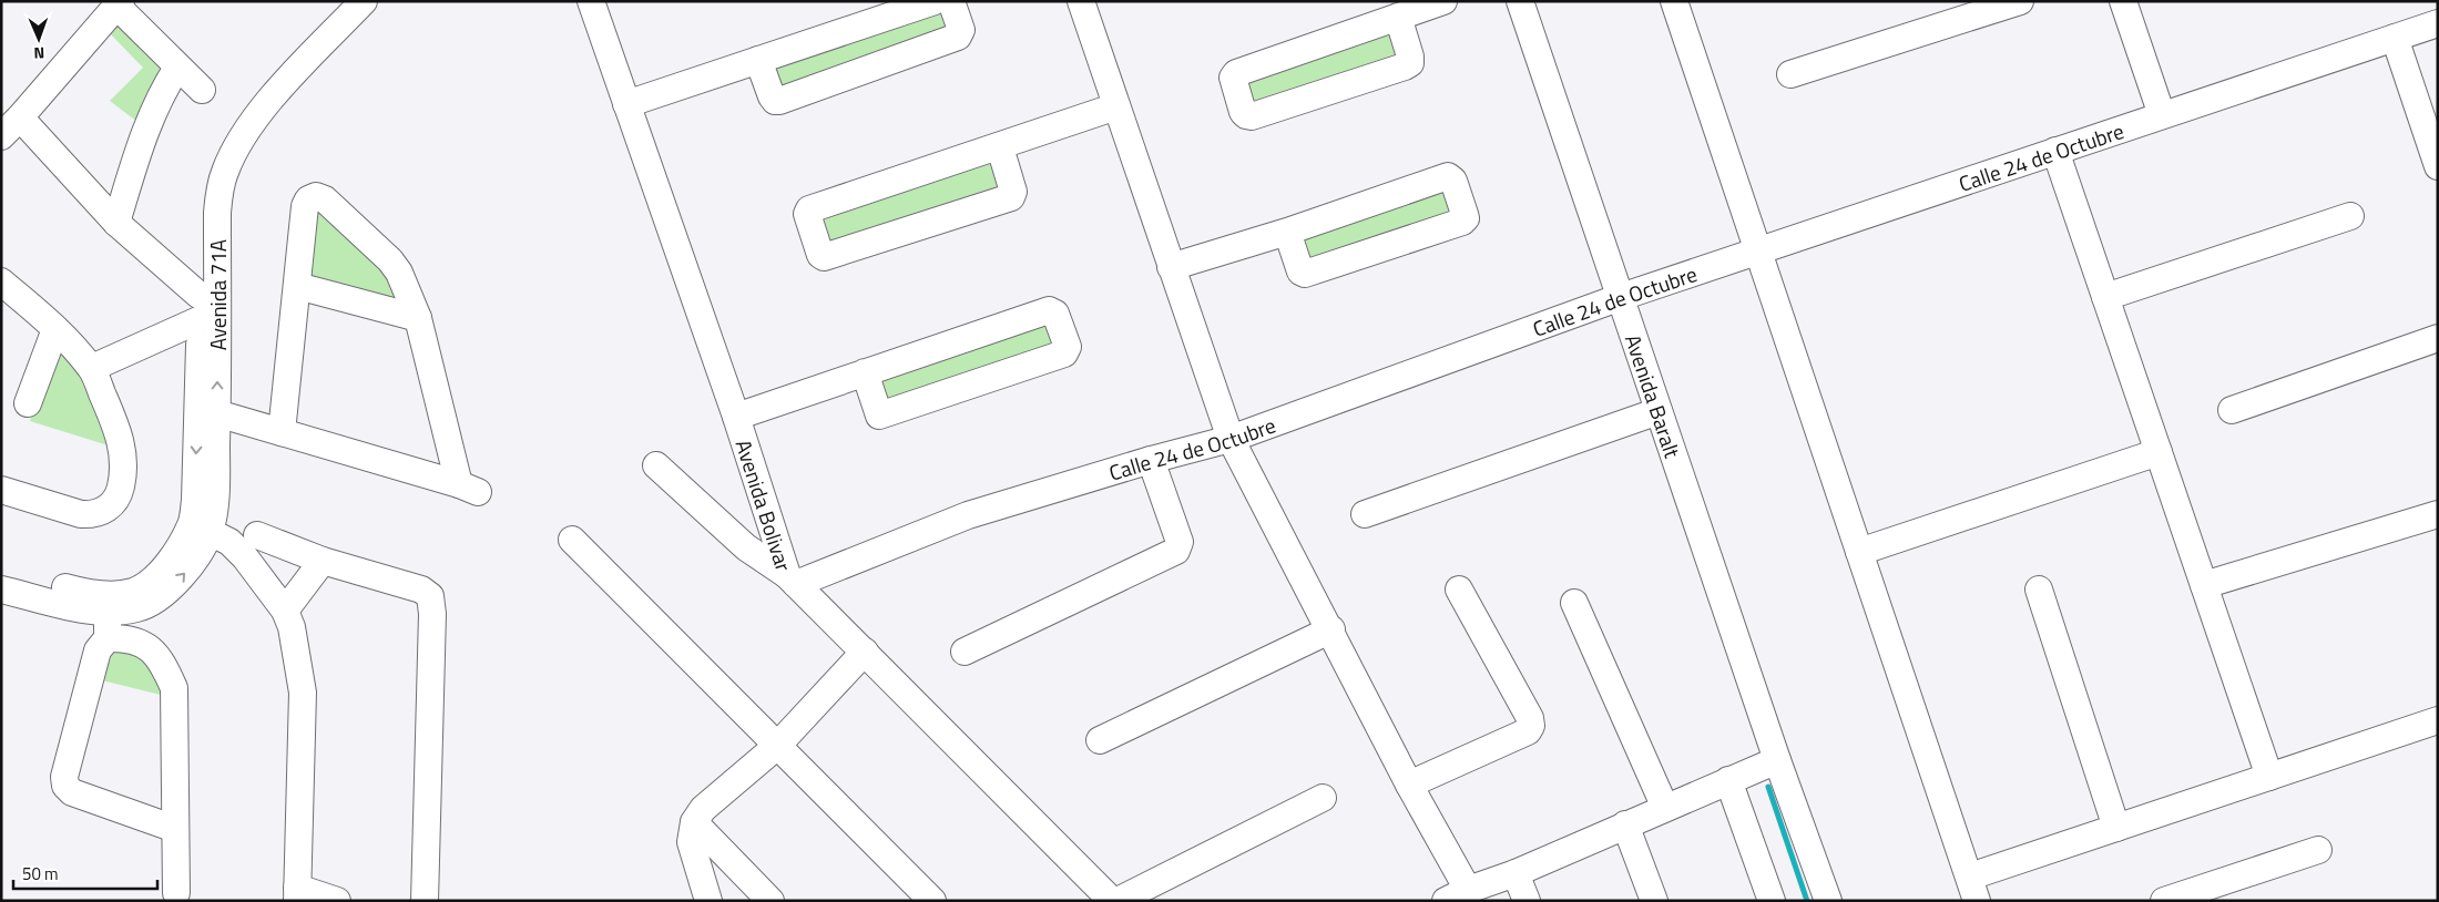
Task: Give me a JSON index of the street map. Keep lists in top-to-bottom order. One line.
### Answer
{"streets":{"street":["Calle 24 de Octubre","Avenida 71A","Avenida Baralt","Avenida Bolivar"]},"crossings":[["Calle 24 de Octubre","Avenida Baralt"],["Calle 24 de Octubre","Avenida Bolivar"]],"scale_bar":"50 m","north":"bottom"}
